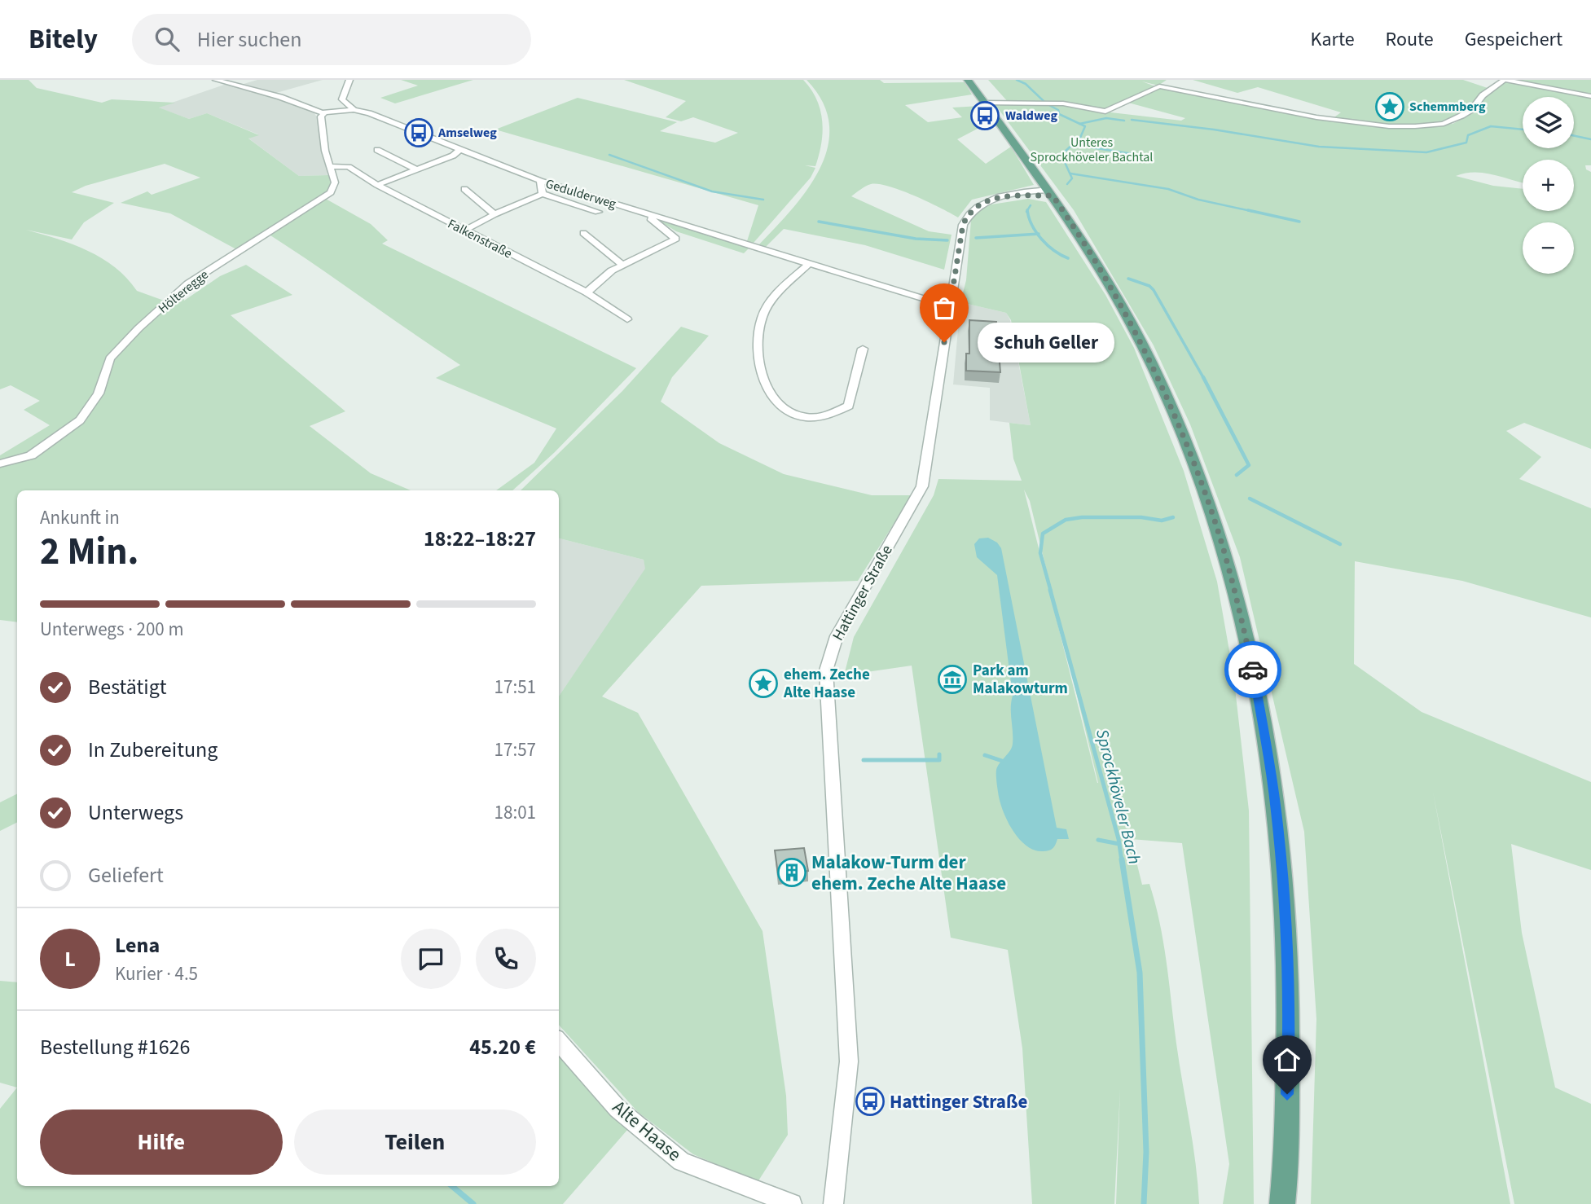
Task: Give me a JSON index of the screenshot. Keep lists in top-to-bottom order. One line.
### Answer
{"streets":{"street":["Gedulderweg","Falkenstraße","Hölteregge","Hattinger Straße","Alte Haase"]},"crossings":[["Gedulderweg","Hölteregge"],["Gedulderweg","Hattinger Straße"],["Falkenstraße","Hölteregge"]],"water":["Sprockhöveler Bach"],"parks":["Unteres Sprockhöveler Bachtal"],"places":{"place":["Schemmberg","ehem. Zeche Alte Haase"],"bus stop":["Waldweg","Amselweg","Hattinger Straße"],"other":["Schuh Geller"],"museum":["Park am Malakowturm"],"building":["Malakow-Turm der ehem. Zeche Alte Haase"]},"page":{"header":"Bitely","search":"Hier suchen","nav":["Karte","Route","Gespeichert"],"map_buttons":["+","−"],"bubble":"Schuh Geller","heading":["2 Min.","Ankunft in","18:22–18:27"],"panel":["Lena","Kurier · 4.5","Bestellung #1626","45.20 €"],"bar":"Unterwegs · 200 m","list":[["Bestätigt","17:51"],["In Zubereitung","17:57"],["Unterwegs","18:01"],"Geliefert"],"round":"L","buttons":["Hilfe","Teilen"]}}
